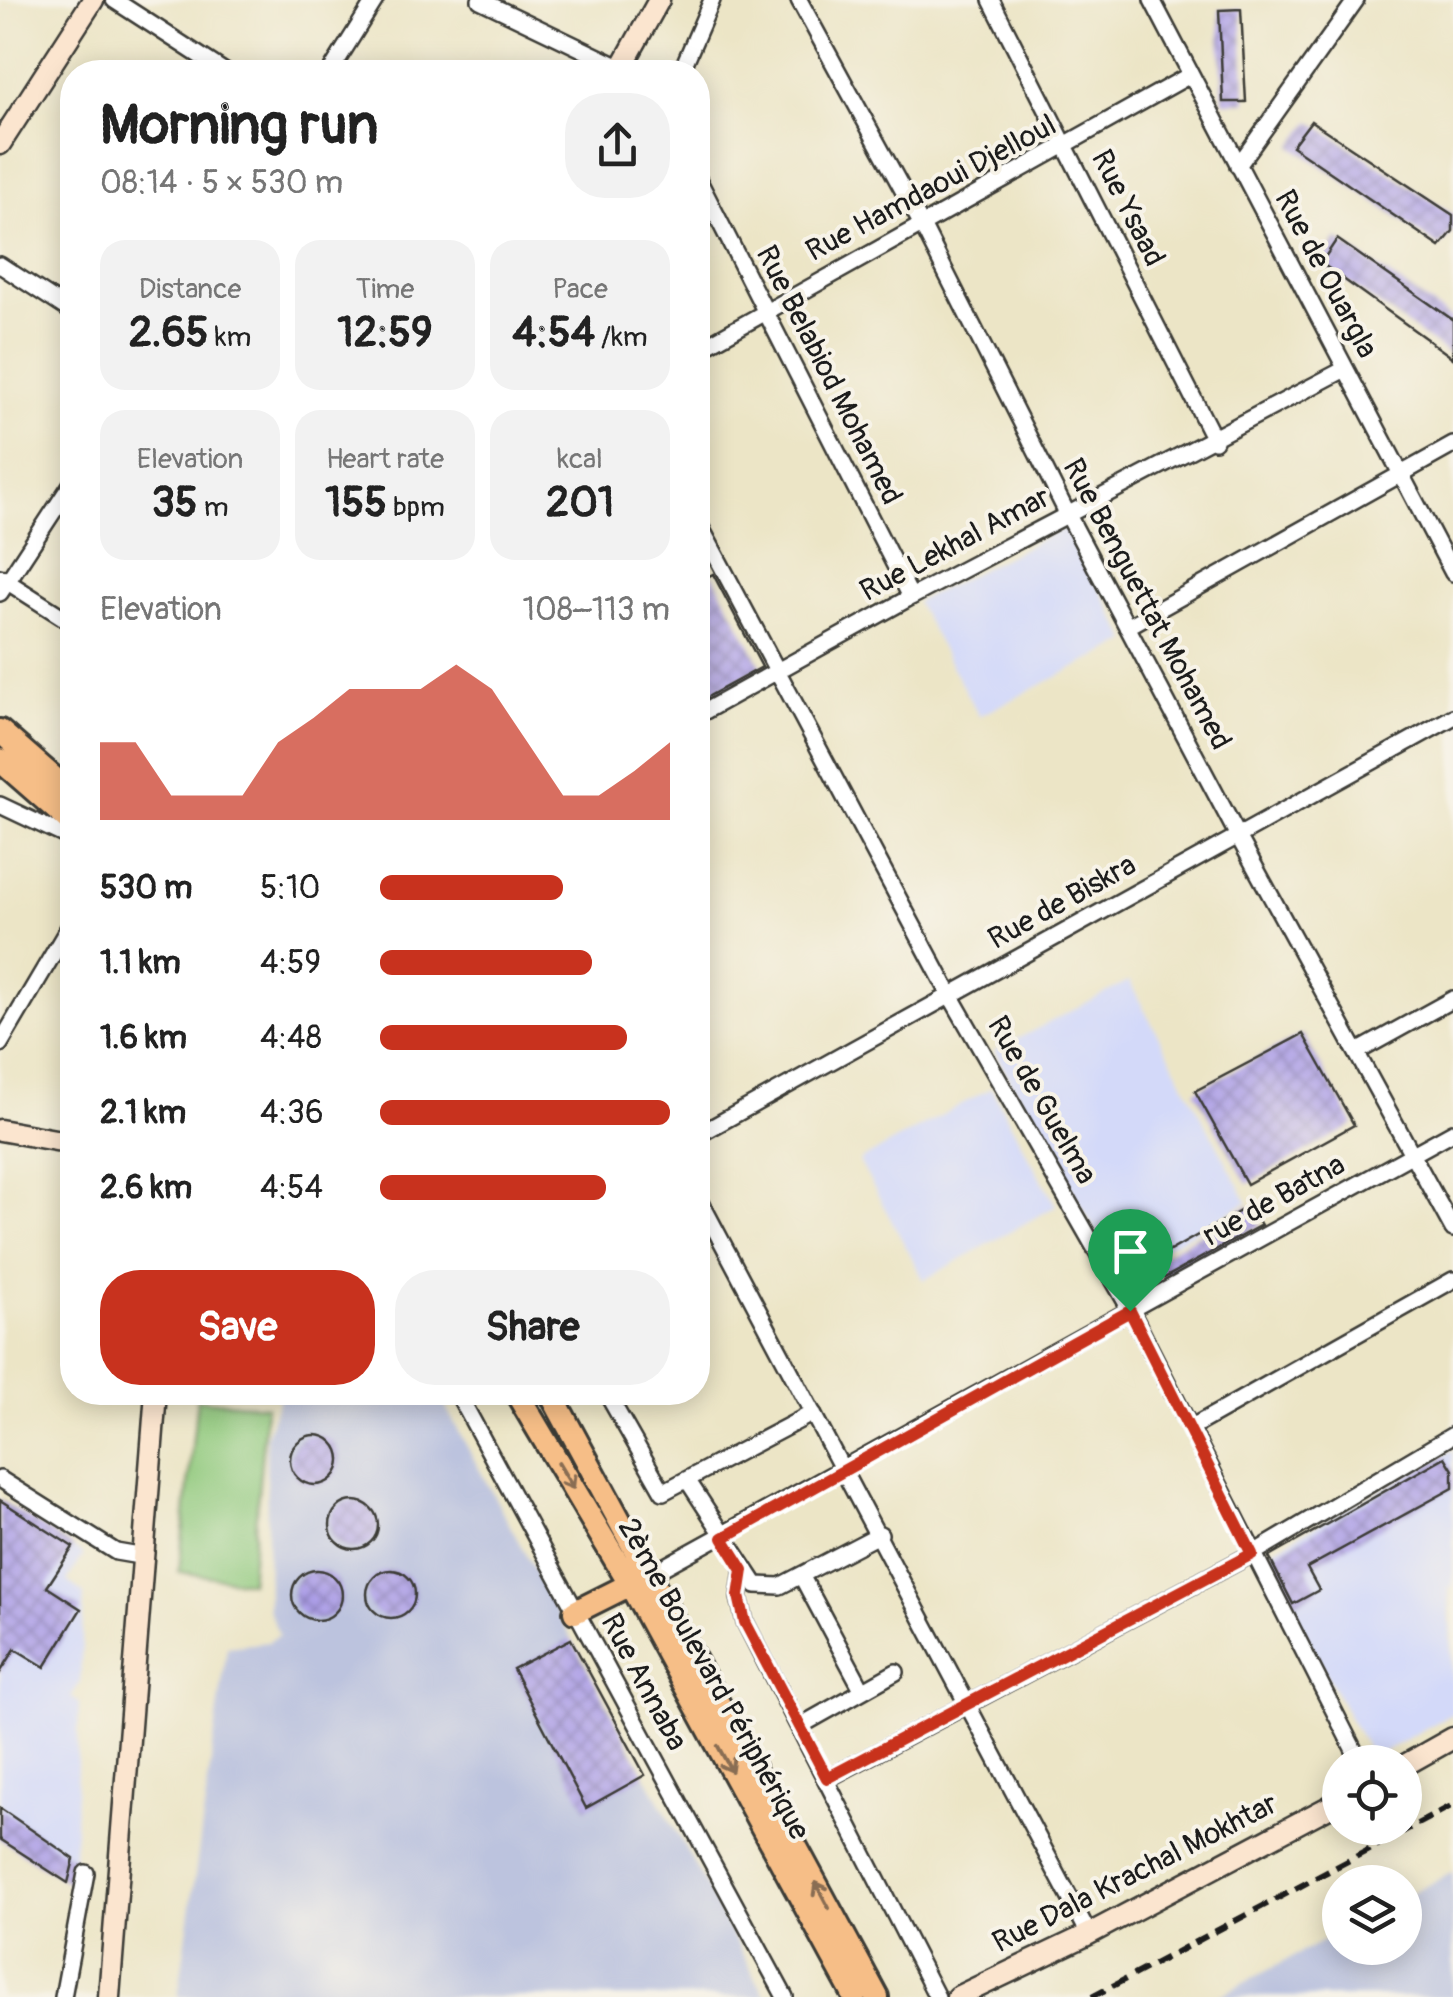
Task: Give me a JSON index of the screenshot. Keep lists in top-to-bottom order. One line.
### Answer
{"streets":{"main road":["2ème Boulevard Périphérique"],"street":["Rue Hamdaoui Djelloul","Rue Ysaad","Rue de Ouargla","Rue Belabiod Mohamed","Rue Lekhal Amar","Rue Benguettat Mohamed","Rue de Biskra","Rue de Guelma","rue de Batna","Rue Annaba","Rue Dala Krachal Mokhtar"]},"crossings":[["Rue Hamdaoui Djelloul","Rue Ysaad"],["Rue Hamdaoui Djelloul","Rue de Ouargla"],["Rue Hamdaoui Djelloul","Rue Belabiod Mohamed"],["Rue Hamdaoui Djelloul","Rue Benguettat Mohamed"],["Rue Ysaad","Rue Lekhal Amar"],["Rue de Ouargla","Rue Lekhal Amar"],["Rue Belabiod Mohamed","Rue Lekhal Amar"],["Rue Lekhal Amar","Rue Benguettat Mohamed"],["Rue Lekhal Amar","Rue de Guelma"],["Rue Benguettat Mohamed","Rue de Biskra"],["Rue Benguettat Mohamed","rue de Batna"],["Rue de Biskra","Rue de Guelma"],["Rue de Guelma","rue de Batna"],["rue de Batna","2ème Boulevard Périphérique"]],"page":{"heading":["Morning run","08:14 · 5 × 530 m"],"stats":[["Distance","2.65 km"],["Time","12:59"],["Pace","4:54 /km"],["Elevation","35 m"],["Heart rate","155 bpm"],["kcal","201"]],"chart":["Elevation","108–113 m"],"list":[{"name":"530 m","note":"5:10"},{"name":"1.1 km","note":"4:59"},{"name":"1.6 km","note":"4:48"},{"name":"2.1 km","note":"4:36"},{"name":"2.6 km","note":"4:54"}],"buttons":["Save","Share"]}}
